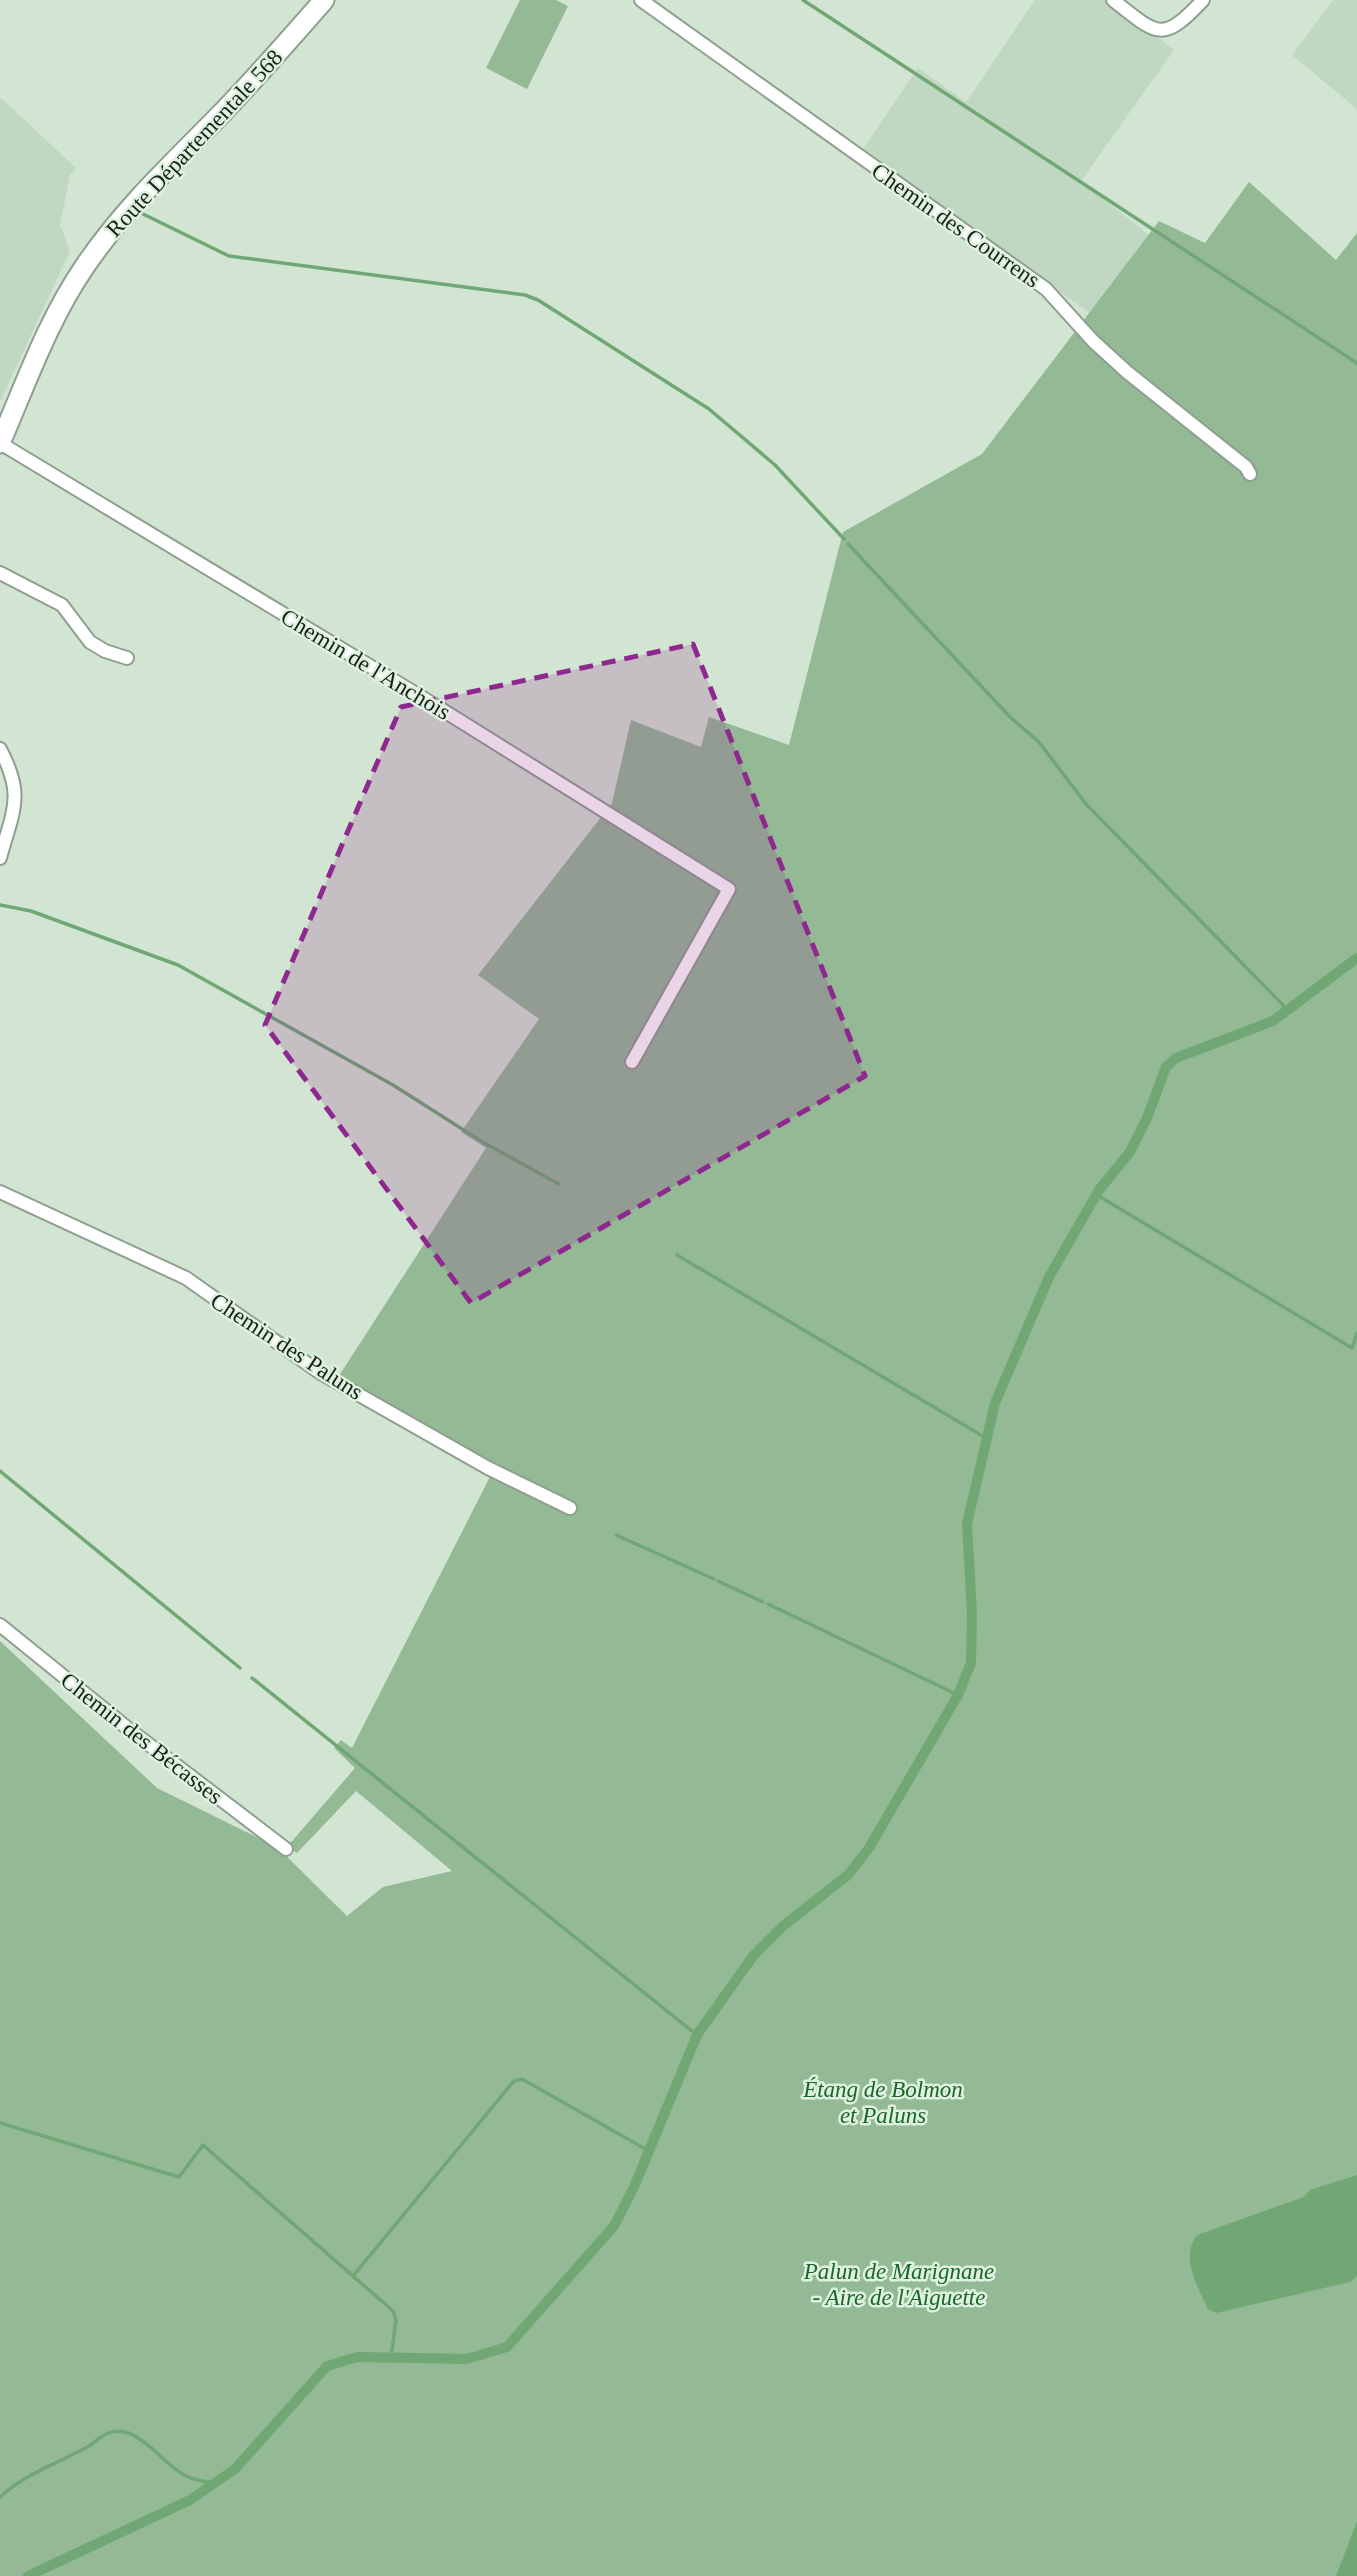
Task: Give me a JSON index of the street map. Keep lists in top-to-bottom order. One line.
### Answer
{"streets":{"main road":["Route Départementale 568"],"street":["Chemin des Courrens","Chemin de l'Anchois","Chemin des Paluns","Chemin des Bécasses"]},"crossings":[["Route Départementale 568","Chemin de l'Anchois"]],"parks":["Étang de Bolmon et Paluns","Palun de Marignane - Aire de l'Aiguette"]}
